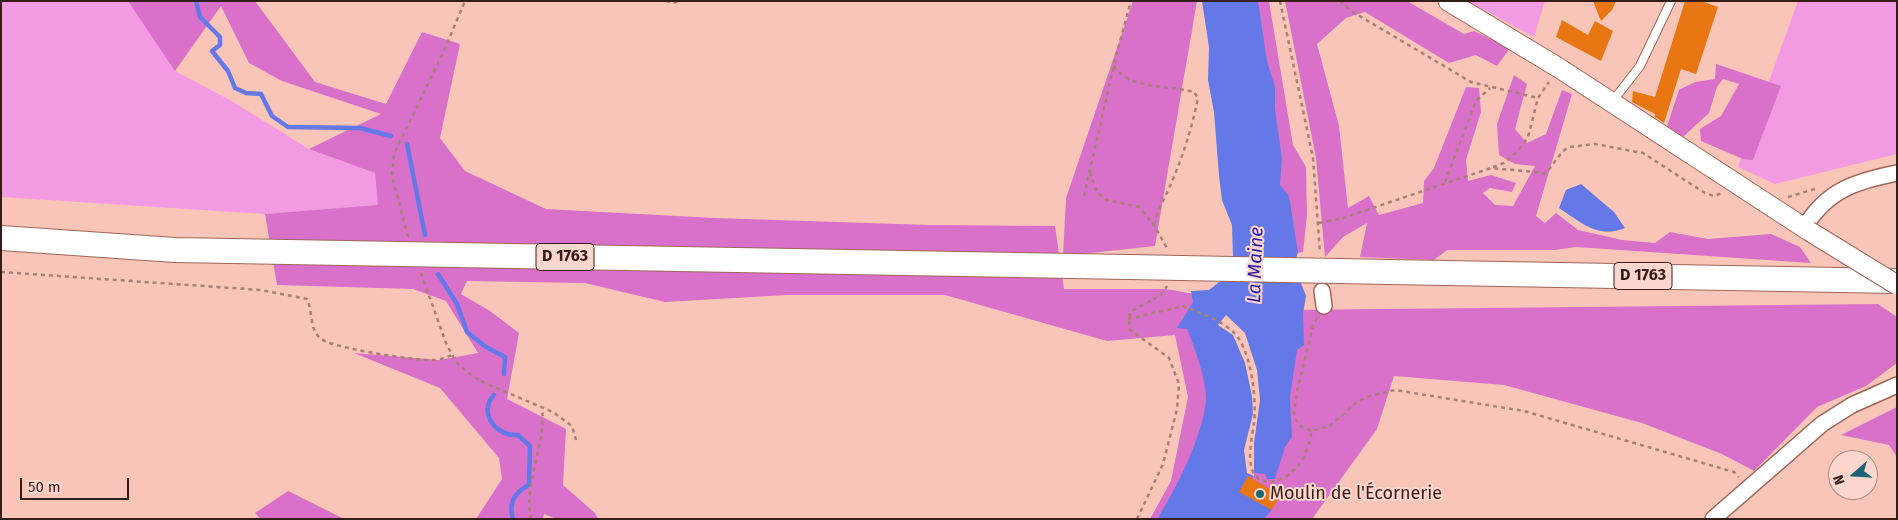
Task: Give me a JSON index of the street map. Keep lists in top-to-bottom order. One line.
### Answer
{"streets":{"main road":["D 1763"]},"water":["La Maine"],"places":["Moulin de l'Écornerie"],"scale_bar":"50 m","north":"left"}
